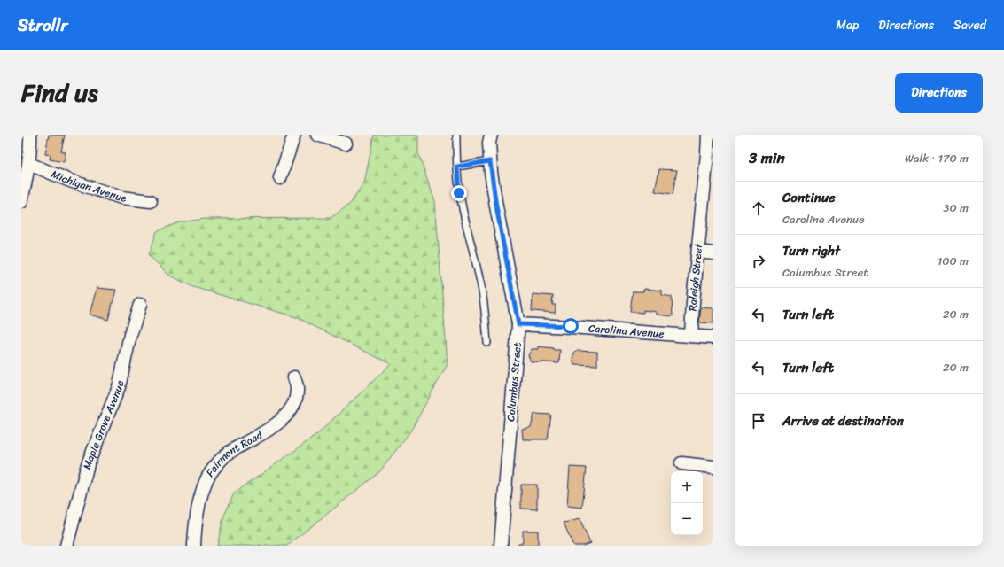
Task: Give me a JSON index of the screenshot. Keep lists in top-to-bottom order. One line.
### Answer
{"streets":{"street":["Michigan Avenue","Raleigh Street","Carolina Avenue","Columbus Street","Maple Grove Avenue","Fairmont Road"]},"crossings":[["Raleigh Street","Carolina Avenue"],["Carolina Avenue","Columbus Street"]],"page":{"header":"Strollr","nav":["Map","Directions","Saved"],"title":"Find us","buttons":"Directions","heading":["3 min","Walk · 170 m"],"list":[["Continue","Carolina Avenue","30 m"],["Turn right","Columbus Street","100 m"],["Turn left","20 m"],["Turn left","20 m"],"Arrive at destination"],"map_buttons":["+","−"]}}
